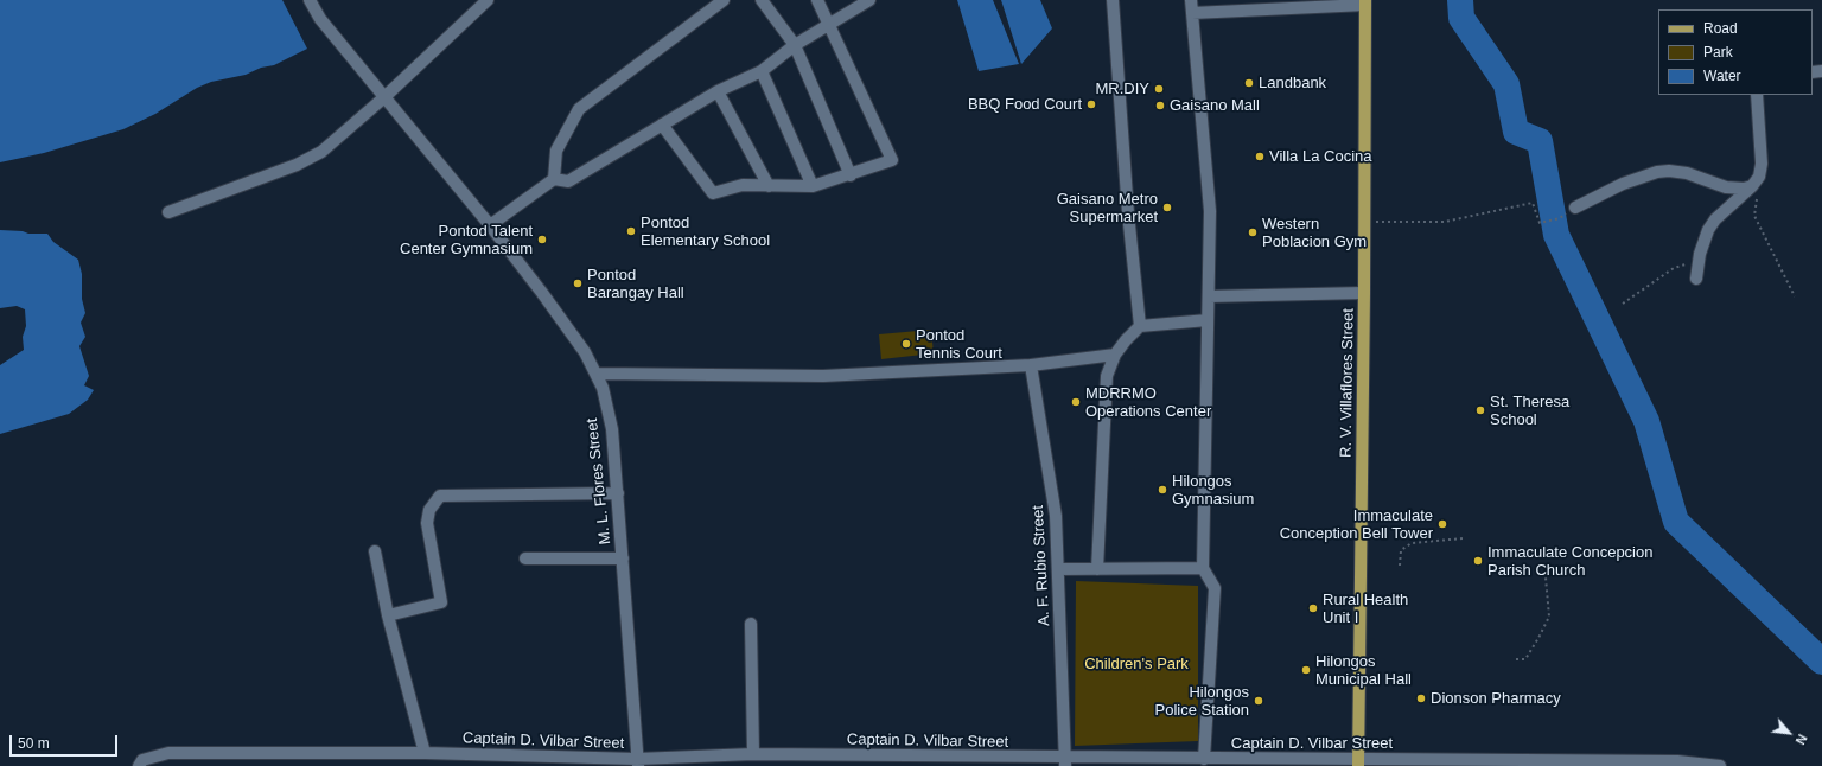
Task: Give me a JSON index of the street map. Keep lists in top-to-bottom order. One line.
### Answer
{"streets":{"main road":["R. V. Villaflores Street"],"street":["M. L. Flores Street","A. F. Rubio Street","Captain D. Vilbar Street"]},"crossings":[["R. V. Villaflores Street","Captain D. Vilbar Street"],["M. L. Flores Street","Captain D. Vilbar Street"],["A. F. Rubio Street","Captain D. Vilbar Street"]],"parks":["Children's Park"],"places":["Landbank","MR.DIY","BBQ Food Court","Gaisano Mall","Villa La Cocina","Gaisano Metro Supermarket","Pontod Elementary School","Western Poblacion Gym","Pontod Talent Center Gymnasium","Pontod Barangay Hall","Pontod Tennis Court","MDRRMO Operations Center","St. Theresa School","Hilongos Gymnasium","Immaculate Conception Bell Tower","Immaculate Concepcion Parish Church","Rural Health Unit I","Hilongos Municipal Hall","Dionson Pharmacy","Hilongos Police Station"],"legend":["Road","Park","Water"],"scale_bar":"50 m","north":"bottom right"}
